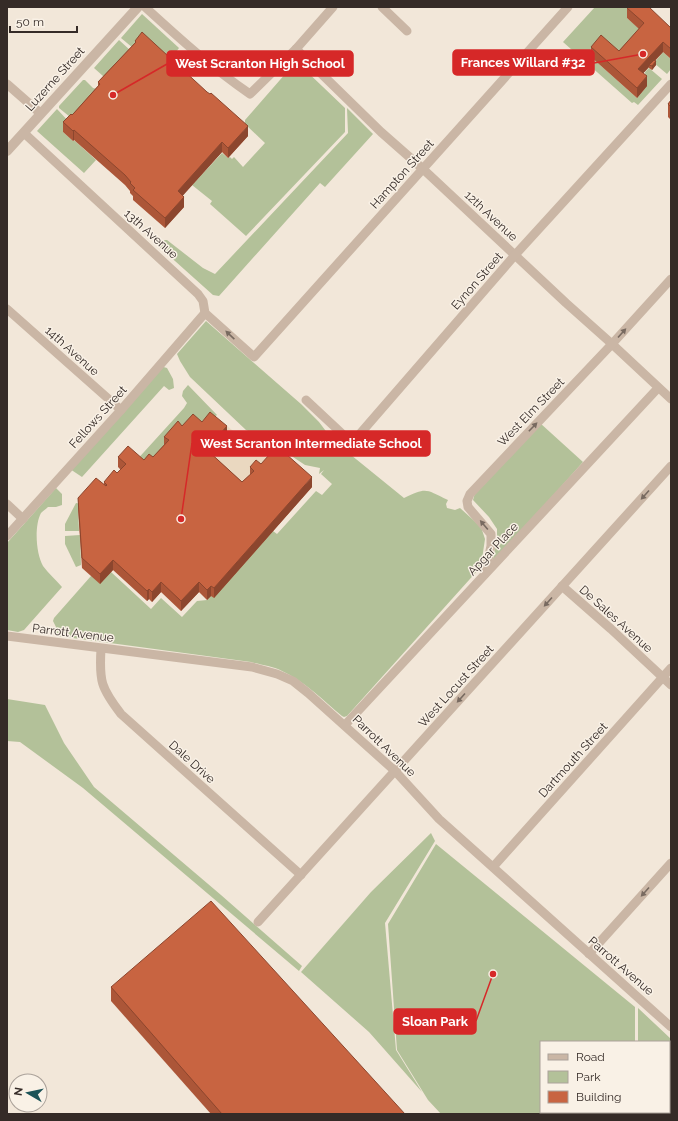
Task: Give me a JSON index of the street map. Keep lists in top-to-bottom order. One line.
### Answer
{"streets":{"street":["Luzerne Street","Hampton Street","12th Avenue","13th Avenue","Eynon Street","14th Avenue","West Elm Street","Fellows Street","Apgar Place","De Sales Avenue","Parrott Avenue","West Locust Street","Dartmouth Street","Dale Drive"]},"crossings":[["Luzerne Street","13th Avenue"],["Hampton Street","12th Avenue"],["Hampton Street","13th Avenue"],["12th Avenue","Eynon Street"],["12th Avenue","West Elm Street"],["12th Avenue","Apgar Place"],["13th Avenue","Fellows Street"],["14th Avenue","Fellows Street"],["West Elm Street","Apgar Place"],["Apgar Place","Parrott Avenue"],["De Sales Avenue","West Locust Street"],["De Sales Avenue","Dartmouth Street"],["Parrott Avenue","West Locust Street"],["Parrott Avenue","Dartmouth Street"],["Parrott Avenue","Dale Drive"],["West Locust Street","Dale Drive"]],"one_way":["West Elm Street","West Locust Street"],"places":["Frances Willard #32","West Scranton High School","West Scranton Intermediate School","Sloan Park"],"legend":["Road","Park","Building"],"scale_bar":"50 m","north":"left"}
